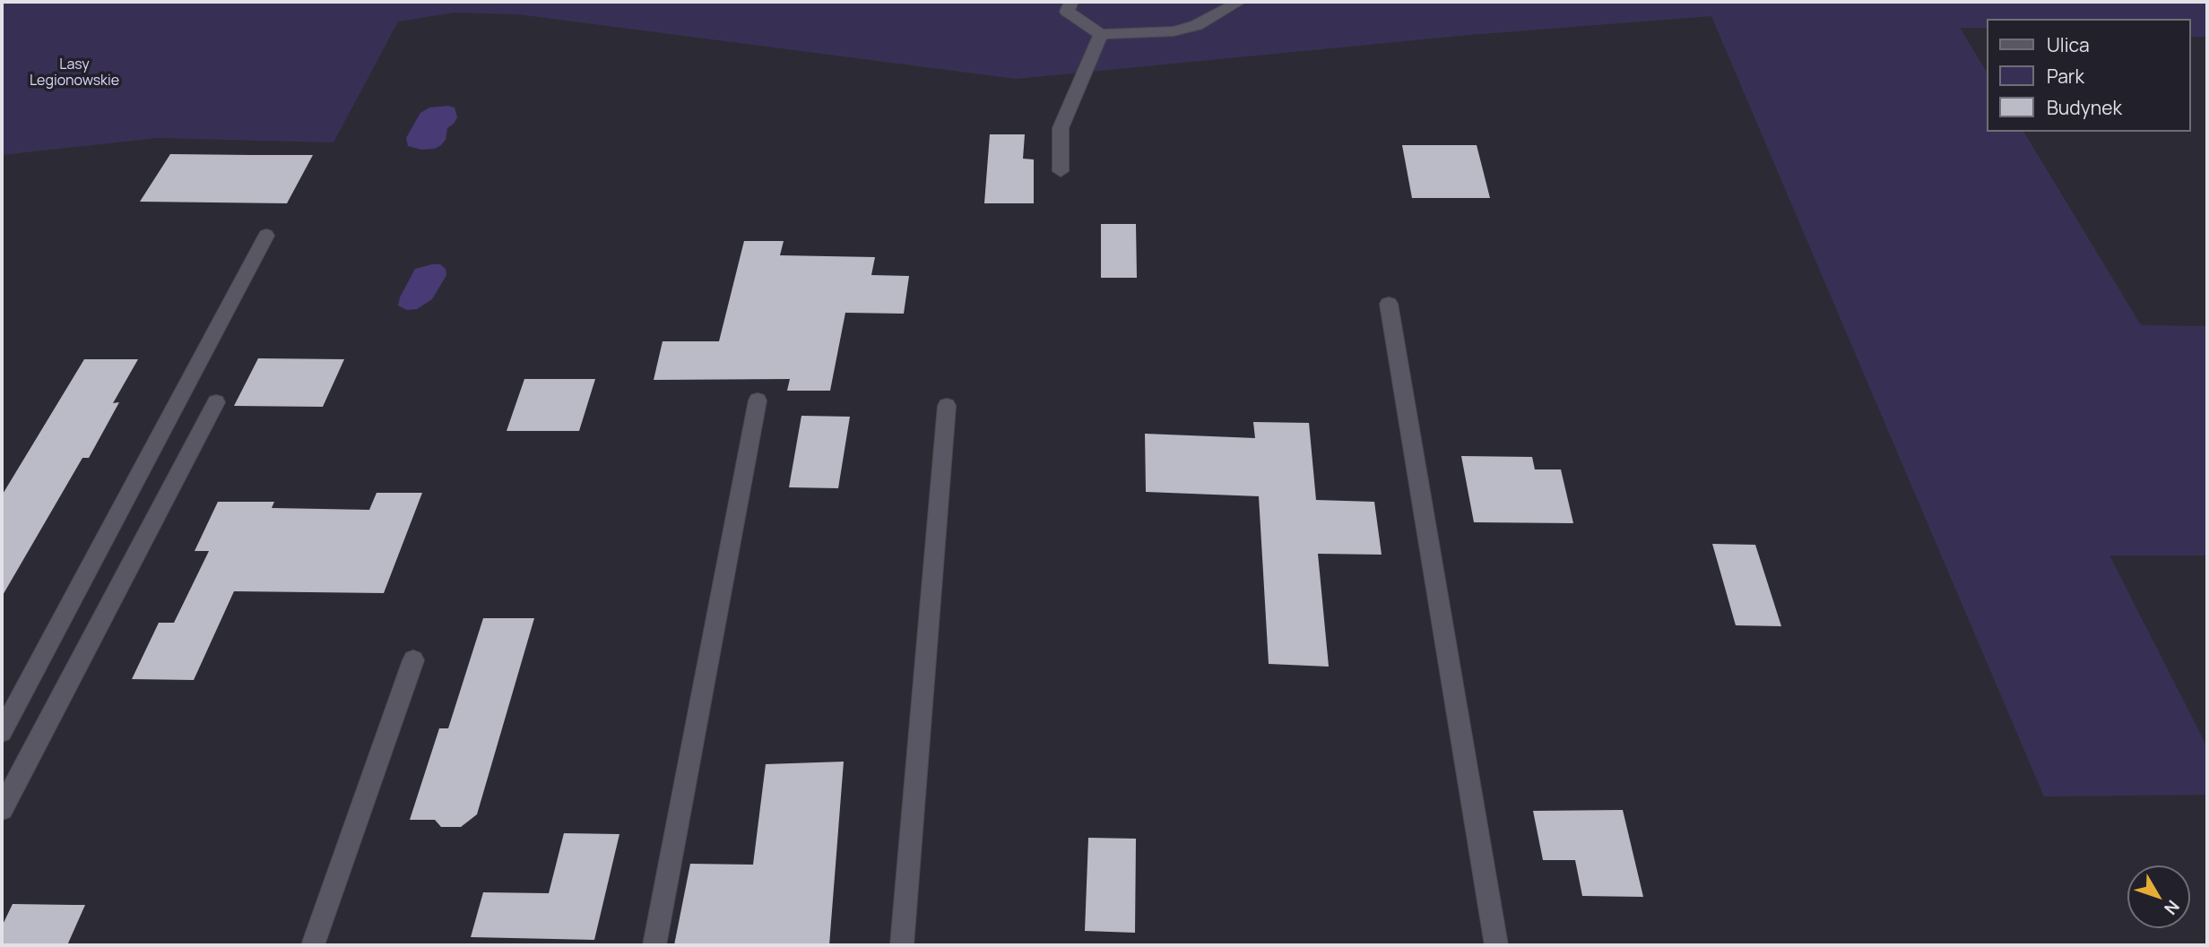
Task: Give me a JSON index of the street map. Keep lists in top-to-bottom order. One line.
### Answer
{"parks":["Lasy Legionowskie"],"legend":["Ulica","Park","Budynek"],"north":"bottom right"}
